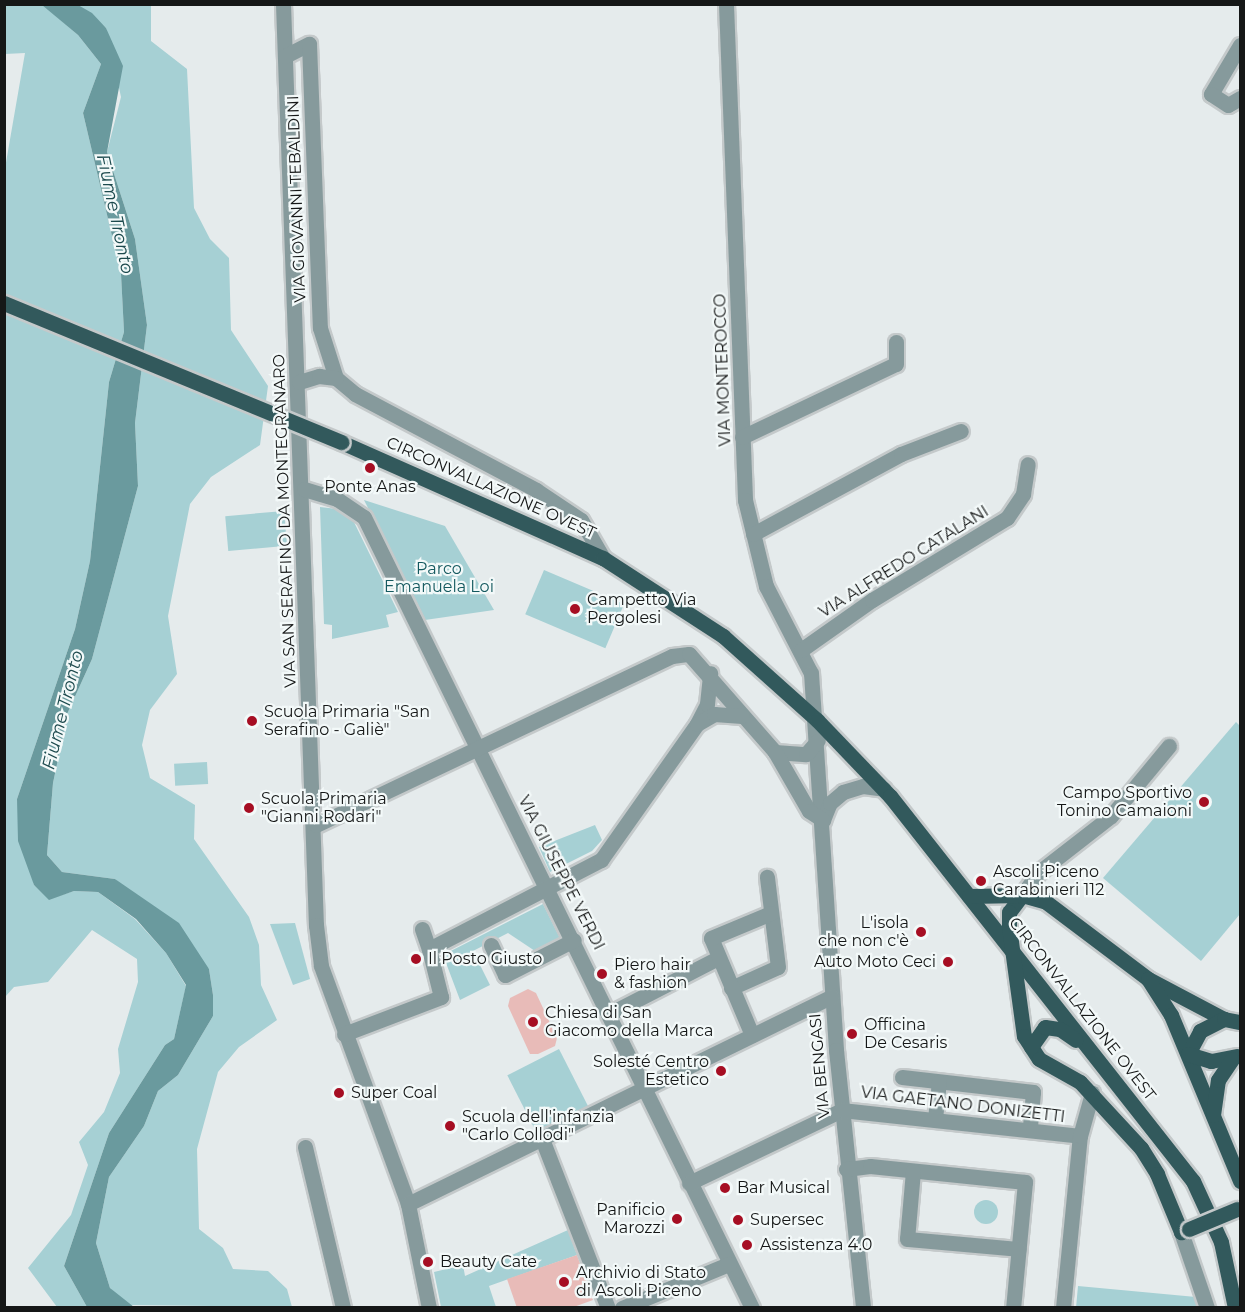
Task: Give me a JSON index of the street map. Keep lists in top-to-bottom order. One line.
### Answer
{"streets":{"main road":["CIRCONVALLAZIONE OVEST"],"street":["VIA GIOVANNI TEBALDINI","VIA MONTEROCCO","VIA SAN SERAFINO DA MONTEGRANARO","VIA ALFREDO CATALANI","VIA GIUSEPPE VERDI","VIA BENGASI","VIA GAETANO DONIZETTI"]},"crossings":[["VIA GIOVANNI TEBALDINI","VIA SAN SERAFINO DA MONTEGRANARO"],["VIA MONTEROCCO","CIRCONVALLAZIONE OVEST"],["VIA MONTEROCCO","VIA ALFREDO CATALANI"],["VIA MONTEROCCO","VIA BENGASI"],["CIRCONVALLAZIONE OVEST","VIA BENGASI"],["VIA SAN SERAFINO DA MONTEGRANARO","VIA GIUSEPPE VERDI"],["VIA BENGASI","VIA GAETANO DONIZETTI"]],"water":["Fiume Tronto"],"parks":["Parco Emanuela Loi"],"places":["Ponte Anas","Campetto Via Pergolesi","Scuola Primaria \"San Serafino - Galiè\"","Campo Sportivo Tonino Camaioni","Scuola Primaria \"Gianni Rodari\"","Ascoli Piceno Carabinieri 112","L'isola che non c'è","Il Posto Giusto","Auto Moto Ceci","Piero hair & fashion","Chiesa di San Giacomo della Marca","Officina De Cesaris","Solesté Centro Estetico","Super Coal","Scuola dell'infanzia \"Carlo Collodi\"","Bar Musical","Panificio Marozzi","Supersec","Assistenza 4.0","Beauty Cate","Archivio di Stato di Ascoli Piceno"]}
